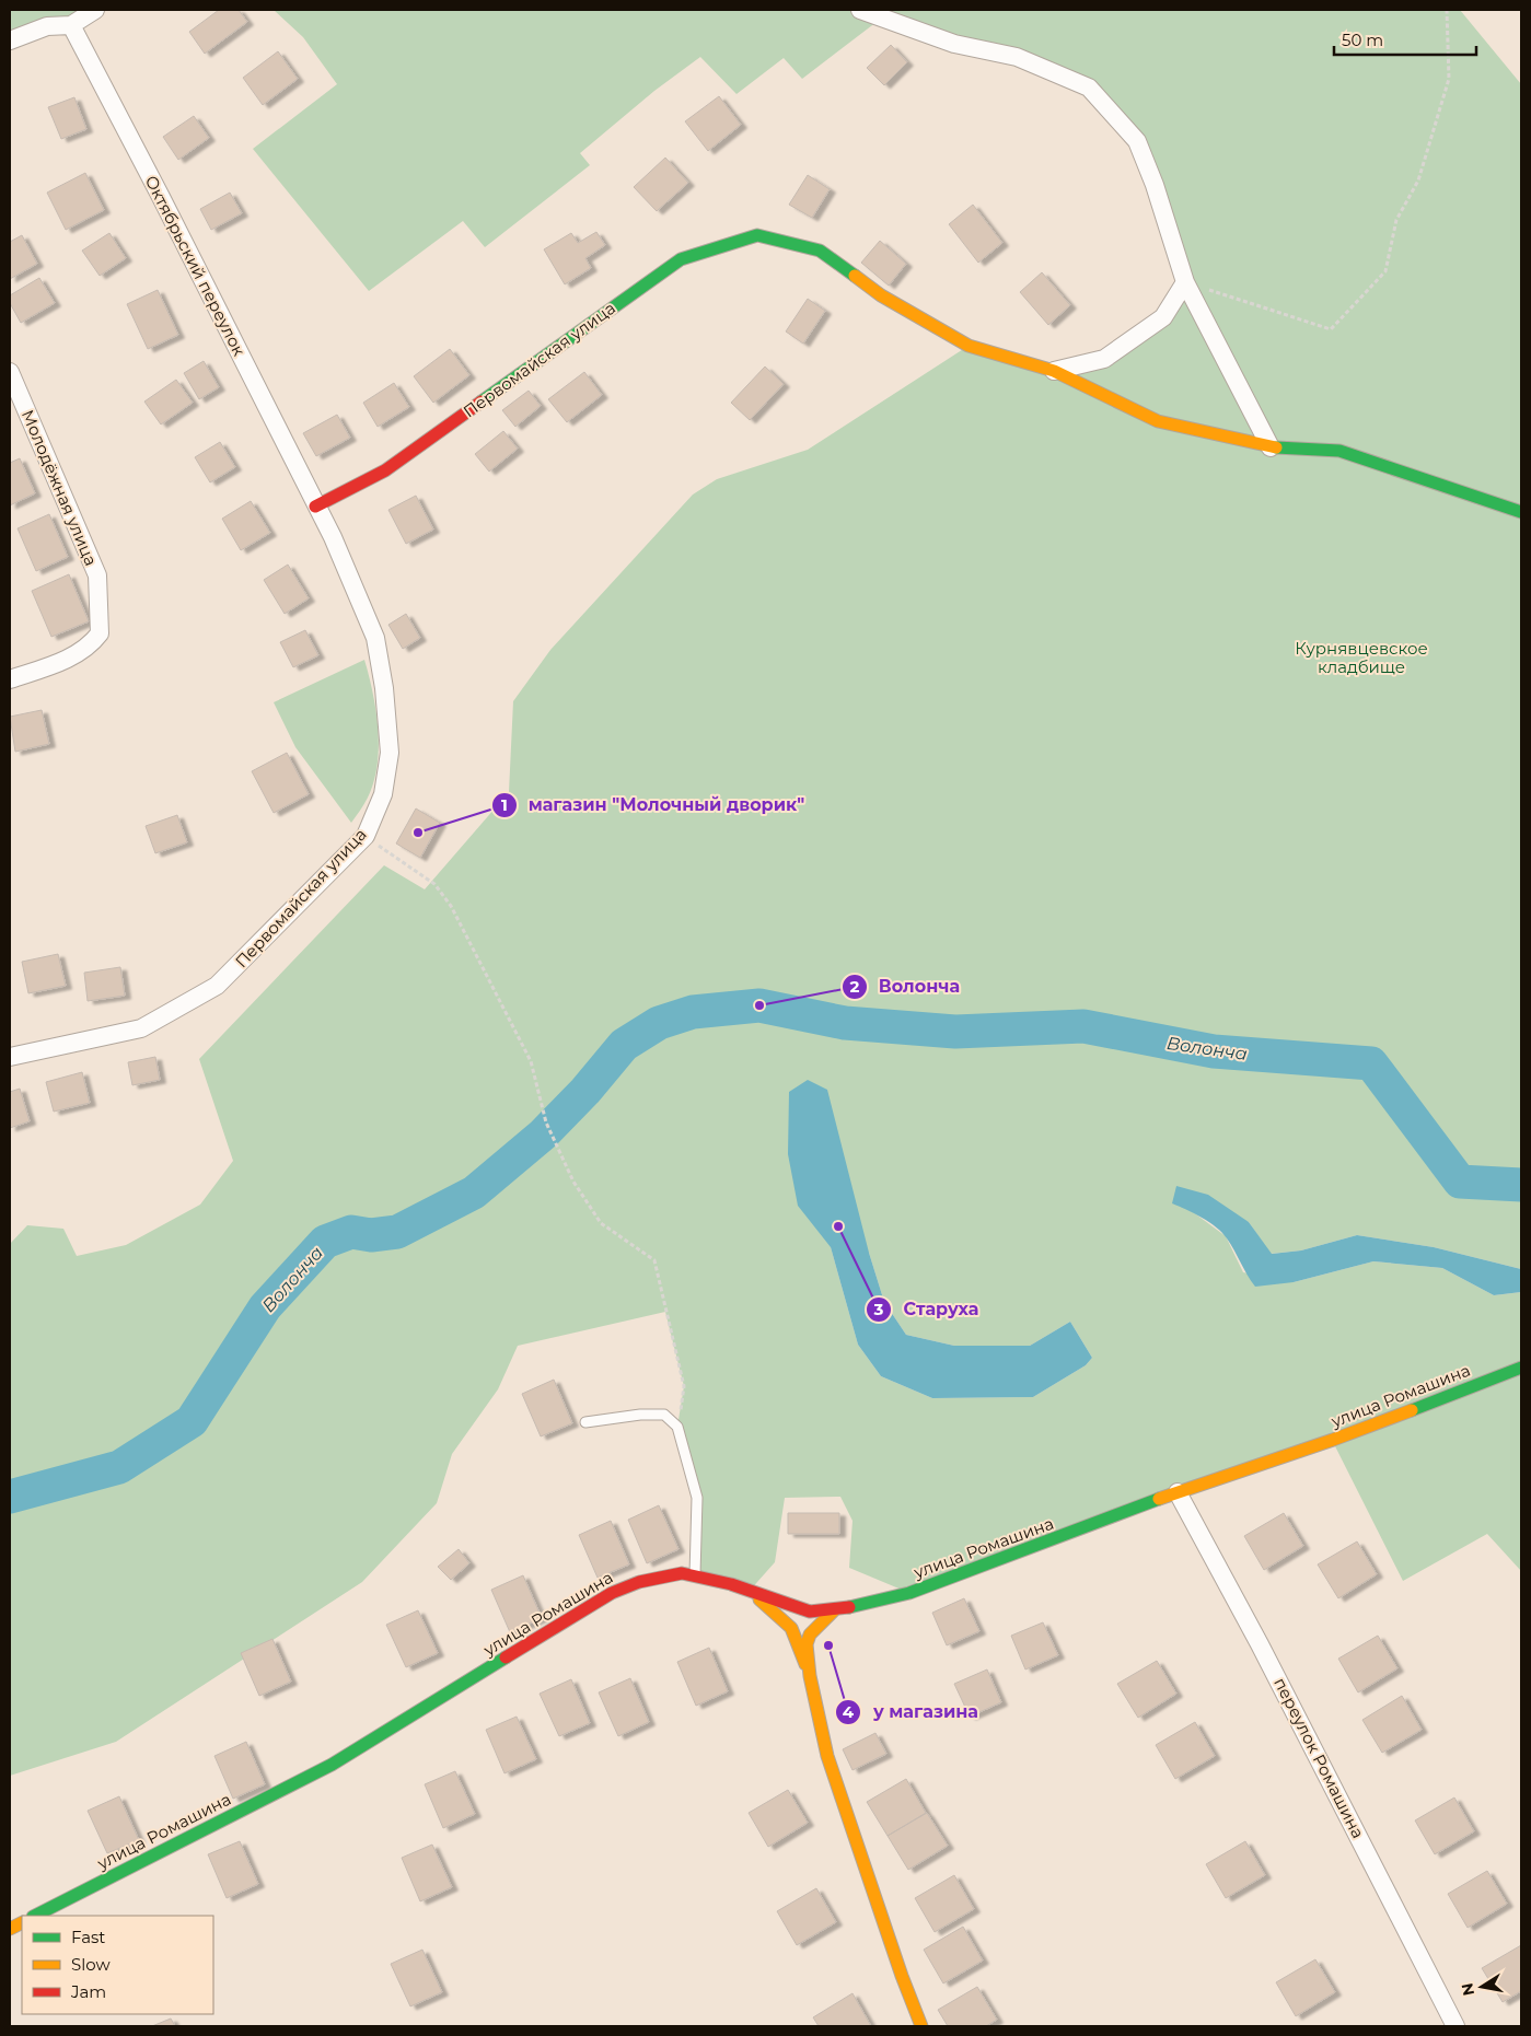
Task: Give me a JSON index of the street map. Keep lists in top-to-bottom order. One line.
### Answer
{"streets":{"street":["Октябрьский переулок","Первомайская улица","Молодёжная улица","улица Ромашина","переулок Ромашина"]},"crossings":[["Октябрьский переулок","Первомайская улица"],["улица Ромашина","переулок Ромашина"]],"water":["Волонча"],"parks":["Курнявцевское кладбище"],"places":["магазин \"Молочный дворик\"","Волонча","Старуха","у магазина"],"legend":["Fast","Slow","Jam"],"scale_bar":"50 m","north":"left"}
